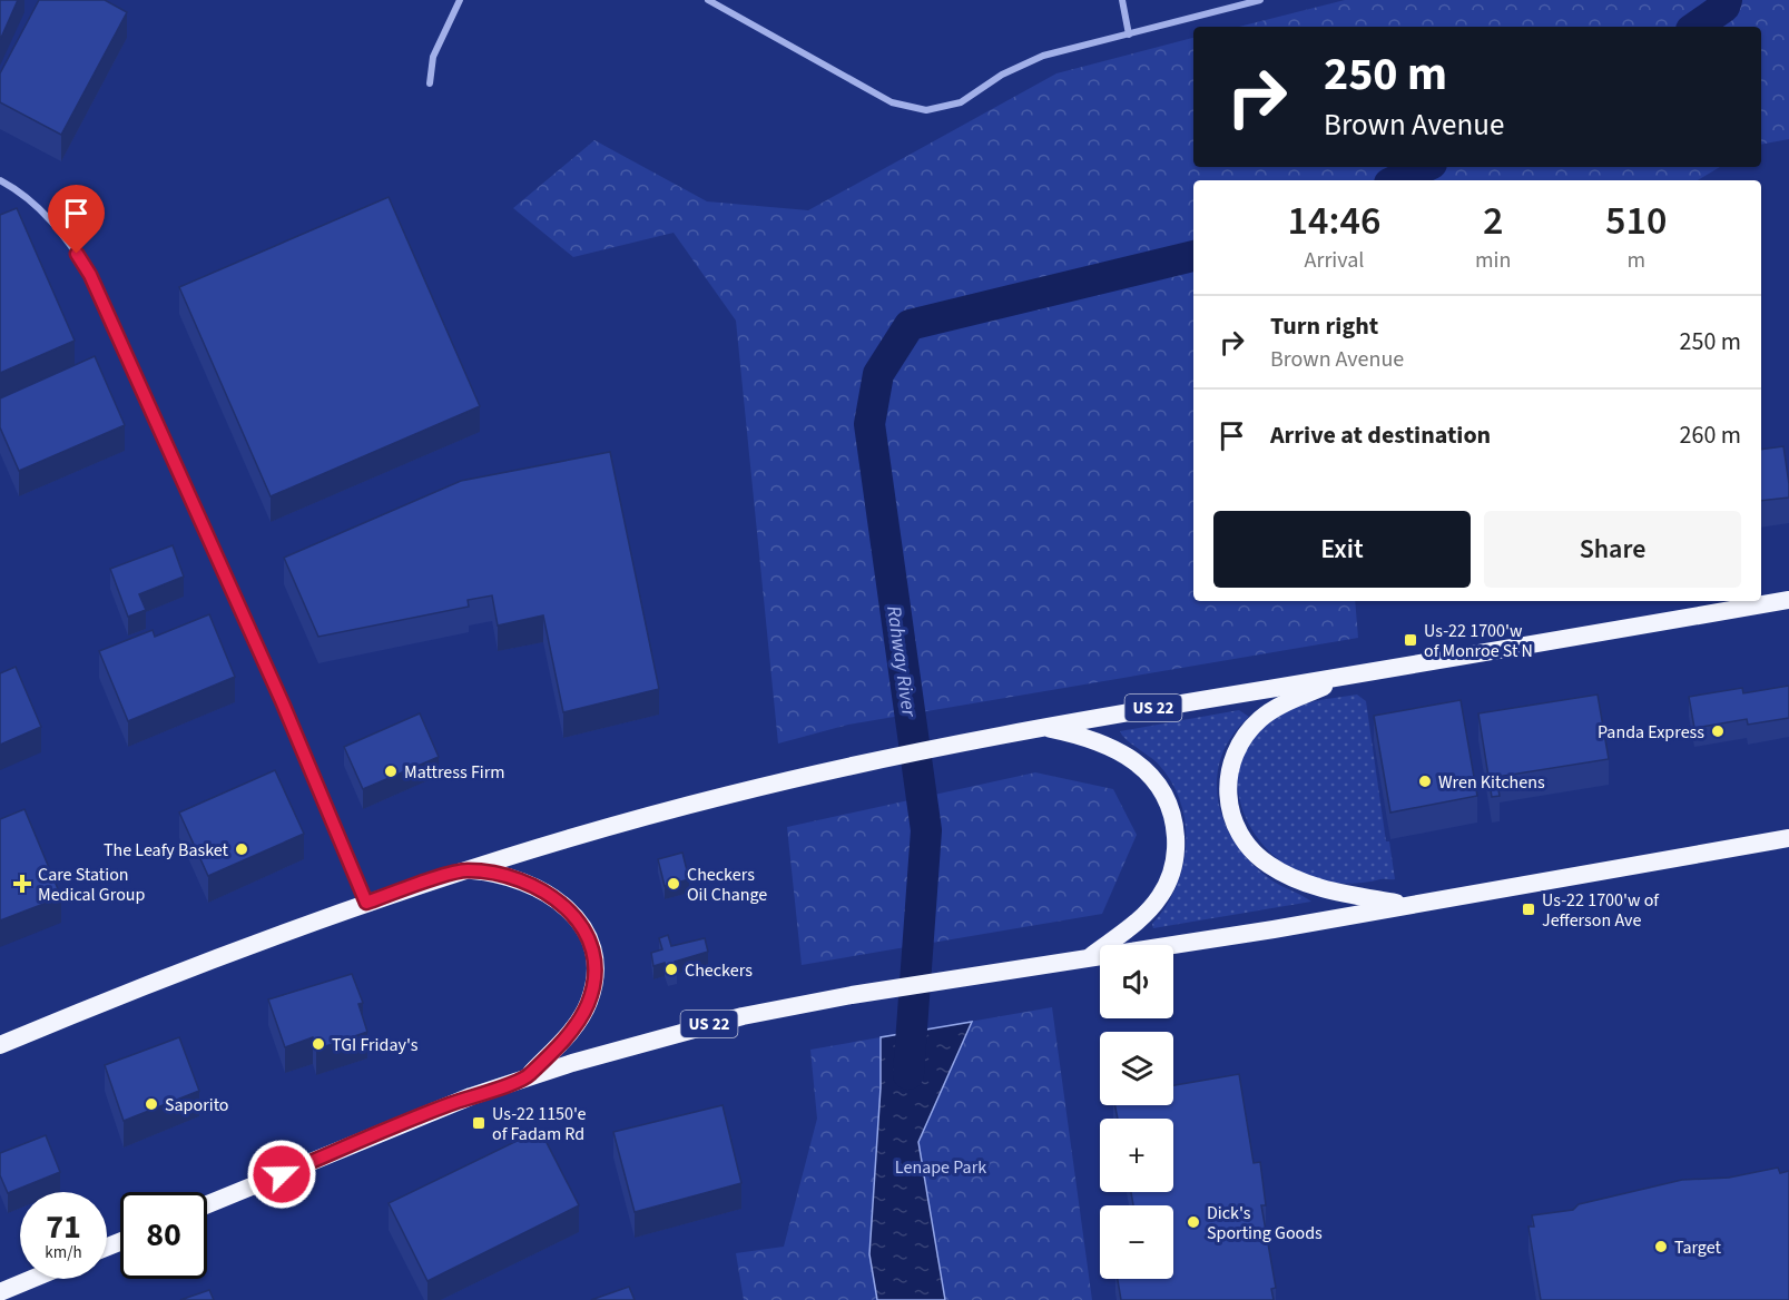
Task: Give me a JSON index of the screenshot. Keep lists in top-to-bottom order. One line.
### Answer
{"streets":{"highway":["US 22"]},"water":["Rahway River"],"parks":["Lenape Park"],"places":{"transit":["Us-22 1700'w of Monroe St N","Us-22 1700'w of Jefferson Ave","Us-22 1150'e of Fadam Rd"],"other":["Panda Express","Mattress Firm","Wren Kitchens","The Leafy Basket","Checkers Oil Change","Checkers","TGI Friday's","Saporito","Dick's Sporting Goods","Target"],"health":["Care Station Medical Group"]},"page":{"turn":["250 m","Brown Avenue"],"eta":["14:46","Arrival","2","min","510","m"],"list":[{"name":"Turn right","note":"Brown Avenue","value":"250 m"},{"name":"Arrive at destination","value":"260 m"}],"buttons":["Exit","Share"],"map_buttons":["+","−"],"speed":"71 km/h","limit":"80"}}
